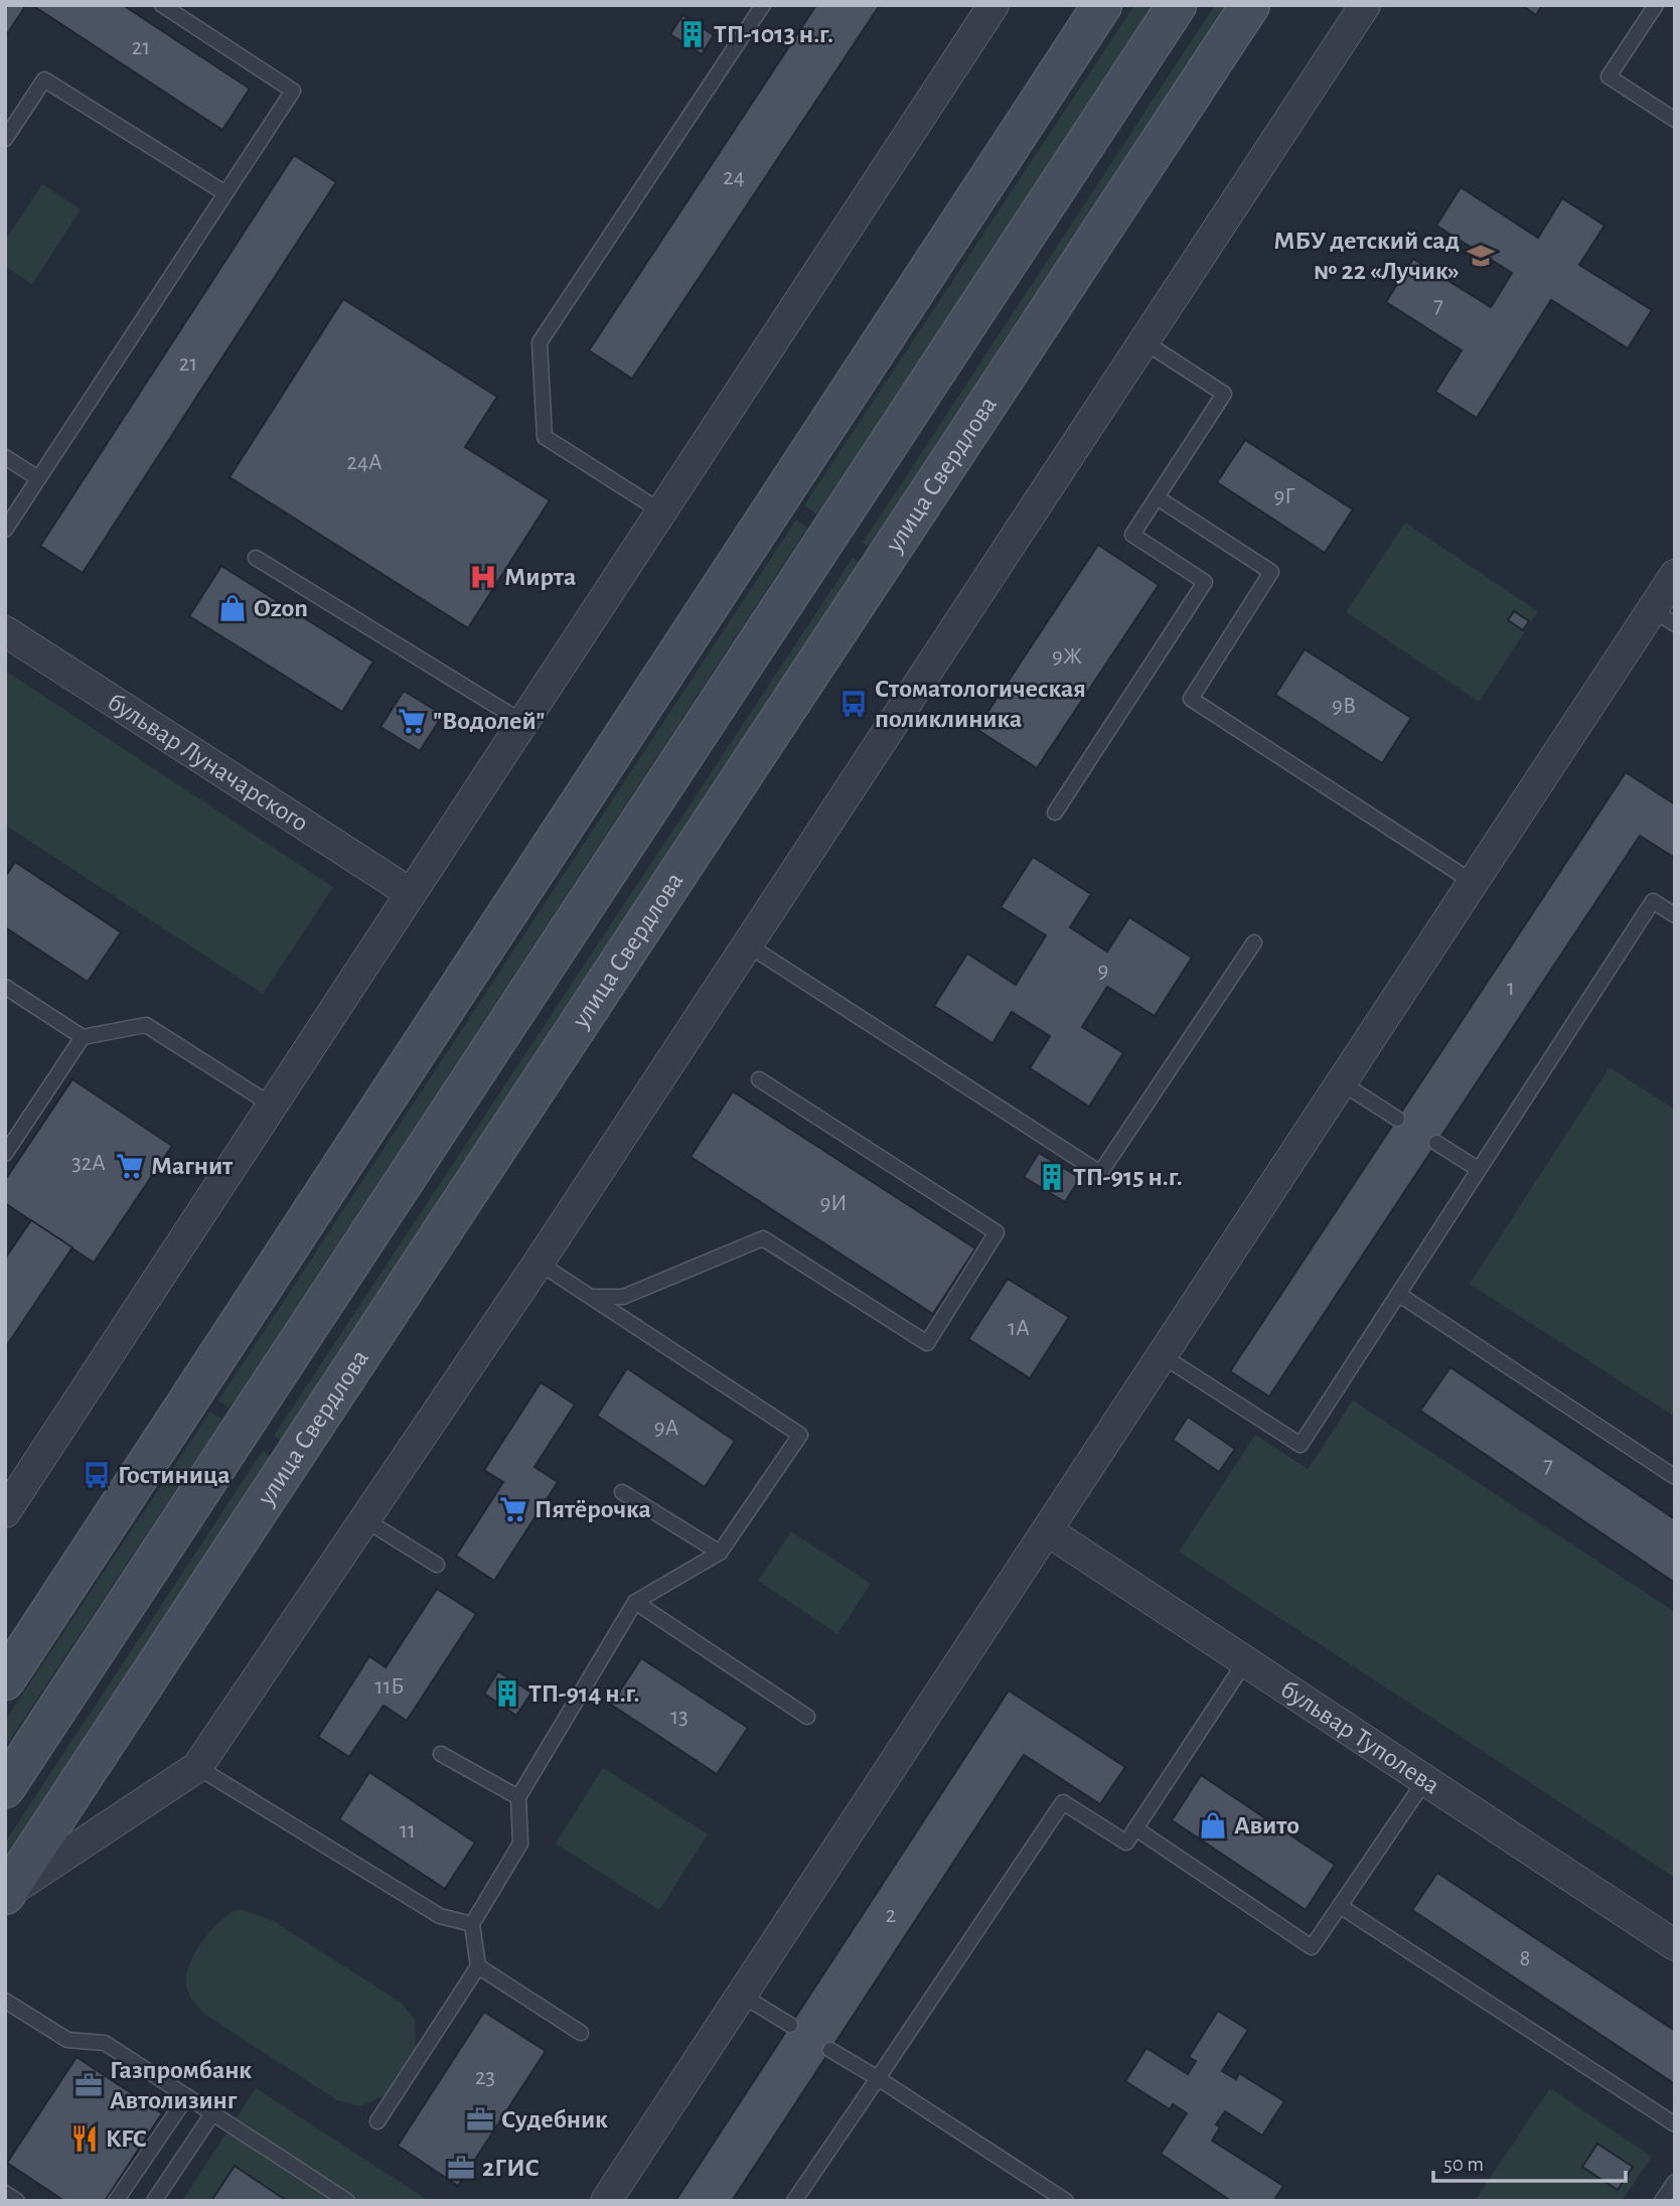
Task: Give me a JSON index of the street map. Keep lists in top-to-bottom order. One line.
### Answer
{"streets":{"main road":["улица Свердлова"],"street":["бульвар Луначарского","бульвар Туполева"]},"places":{"building":["ТП-1013 н.г.","ТП-915 н.г.","ТП-914 н.г."],"school or university":["МБУ детский сад № 22 «Лучик»"],"hospital":["Мирта"],"shop":["Ozon","Авито"],"bus stop":["Стоматологическая поликлиника","Гостиница"],"supermarket":["\"Водолей\"","Магнит","Пятёрочка"],"office":["Газпромбанк Автолизинг","Судебник","2ГИС"],"restaurant":["KFC"]},"house_numbers":["21","24","7","21","24А","9Г","9Ж","9В","9","1","32А","9И","1А","9А","7","11Б","13","11","2","8","23"],"scale_bar":"50 m"}
